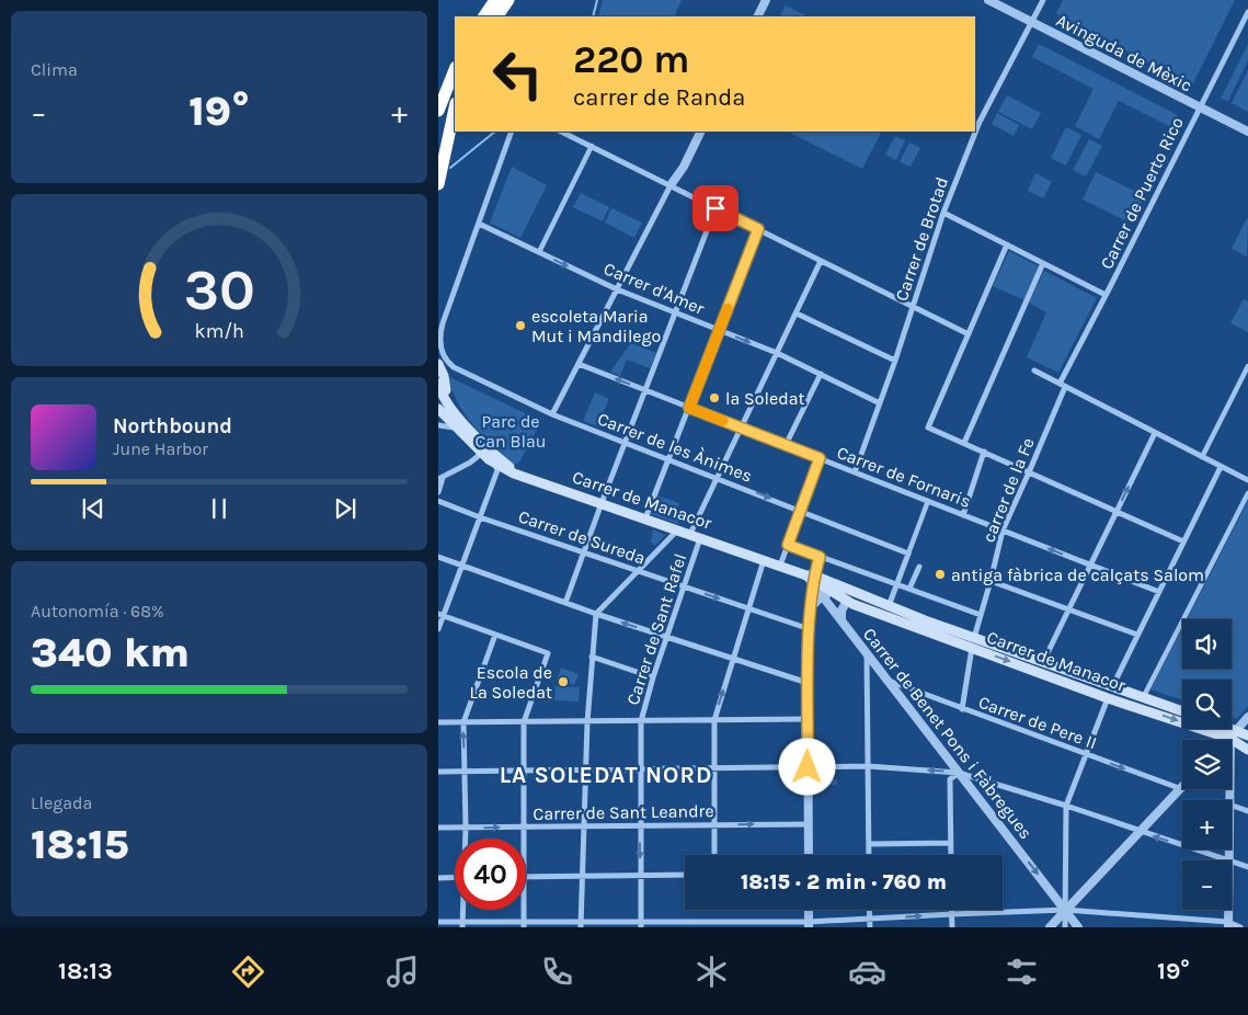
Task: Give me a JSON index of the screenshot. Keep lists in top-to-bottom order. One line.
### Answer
{"streets":{"main road":["Carrer de Manacor"],"street":["Avinguda de Mèxic","Carrer de Puerto Rico","Carrer de Brotad","Carrer d'Amer","Carrer de les Ànimes","Carrer de Fornaris","carrer de la Fe","Carrer de Sureda","Carrer de Sant Rafel","Carrer de Pere II","Carrer de Benet Pons i Fàbregues","Carrer de Sant Leandre"]},"crossings":[["Avinguda de Mèxic","Carrer de Puerto Rico"],["Avinguda de Mèxic","Carrer de Brotad"],["Carrer de Puerto Rico","carrer de la Fe"],["Carrer de Brotad","Carrer d'Amer"],["Carrer de Brotad","Carrer de Fornaris"],["Carrer d'Amer","Carrer de les Ànimes"],["Carrer d'Amer","Carrer de Sant Rafel"],["Carrer de les Ànimes","Carrer de Sant Rafel"],["Carrer de Fornaris","carrer de la Fe"],["Carrer de Fornaris","Carrer de Sant Rafel"],["carrer de la Fe","Carrer de Manacor"],["carrer de la Fe","Carrer de Pere II"],["Carrer de Manacor","Carrer de Sant Rafel"],["Carrer de Manacor","Carrer de Benet Pons i Fàbregues"],["Carrer de Sureda","Carrer de Sant Rafel"],["Carrer de Sant Rafel","Carrer de Sant Leandre"],["Carrer de Pere II","Carrer de Benet Pons i Fàbregues"]],"one_way":["Carrer de Benet Pons i Fàbregues","Carrer de Sant Leandre"],"districts":["LA SOLEDAT NORD"],"parks":["Parc de Can Blau"],"places":["escoleta Maria Mut i Mandilego","la Soledat","antiga fàbrica de calçats Salom","Escola de La Soledat"],"page":{"tile":["Clima",["Autonomía · 68%","340 km"],["Llegada","18:15"]],"turn":["220 m","carrer de Randa"],"heat":["−","19°","+"],"song":["Northbound","June Harbor"],"map_buttons":["+","−"],"limit":"40","trip":"18:15 · 2 min · 760 m","tabs":["18:13","19°"],"gauge":["30","km/h"]}}
